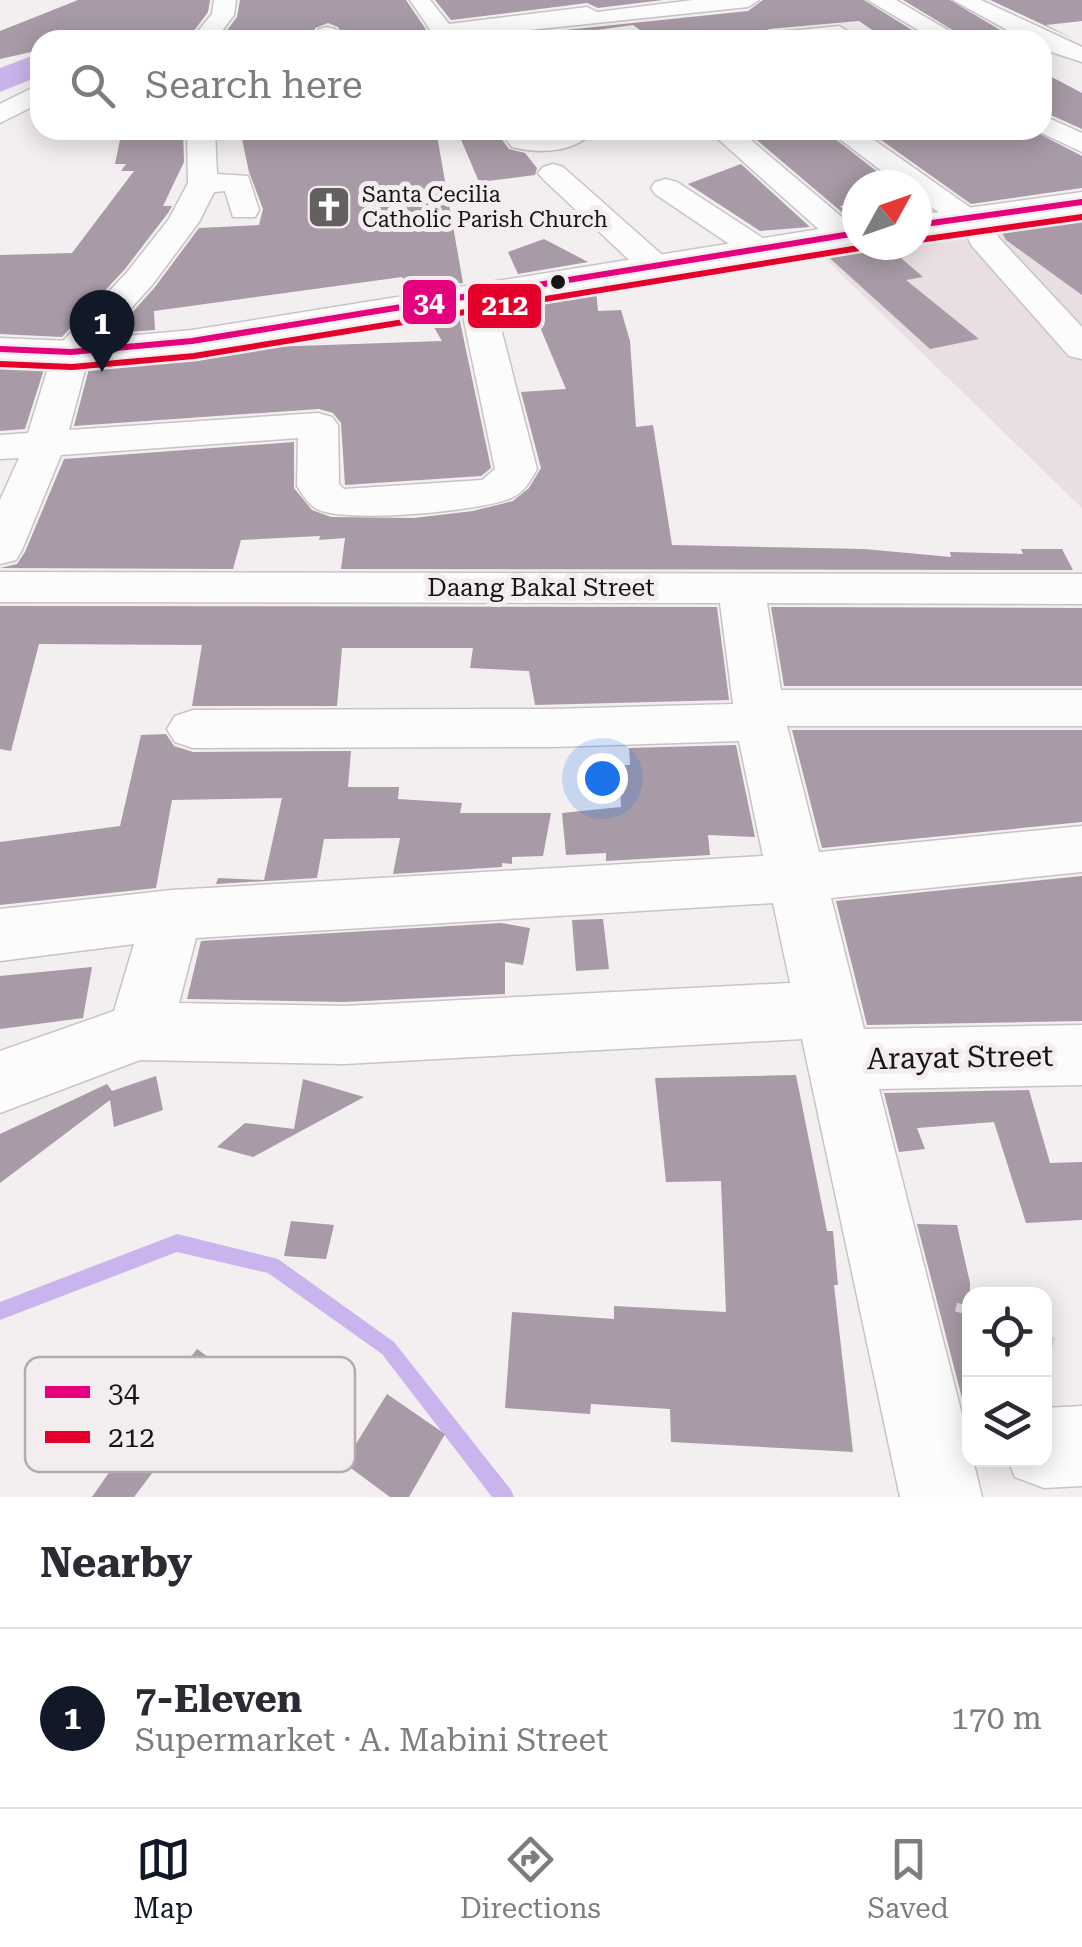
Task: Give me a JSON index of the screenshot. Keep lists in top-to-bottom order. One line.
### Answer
{"streets":{"street":["Daang Bakal Street","Arayat Street"]},"places":{"church":["Santa Cecilia Catholic Parish Church"]},"lines":["transit line 34","transit line 212"],"legend":["34","212"],"north":"top right","page":{"search":"Search here","pins":"1","heading":"Nearby","list":[{"mark":"1","name":"7-Eleven","note":"Supermarket · A. Mabini Street","value":"170 m"}],"nav":["Map","Directions","Saved"]}}
